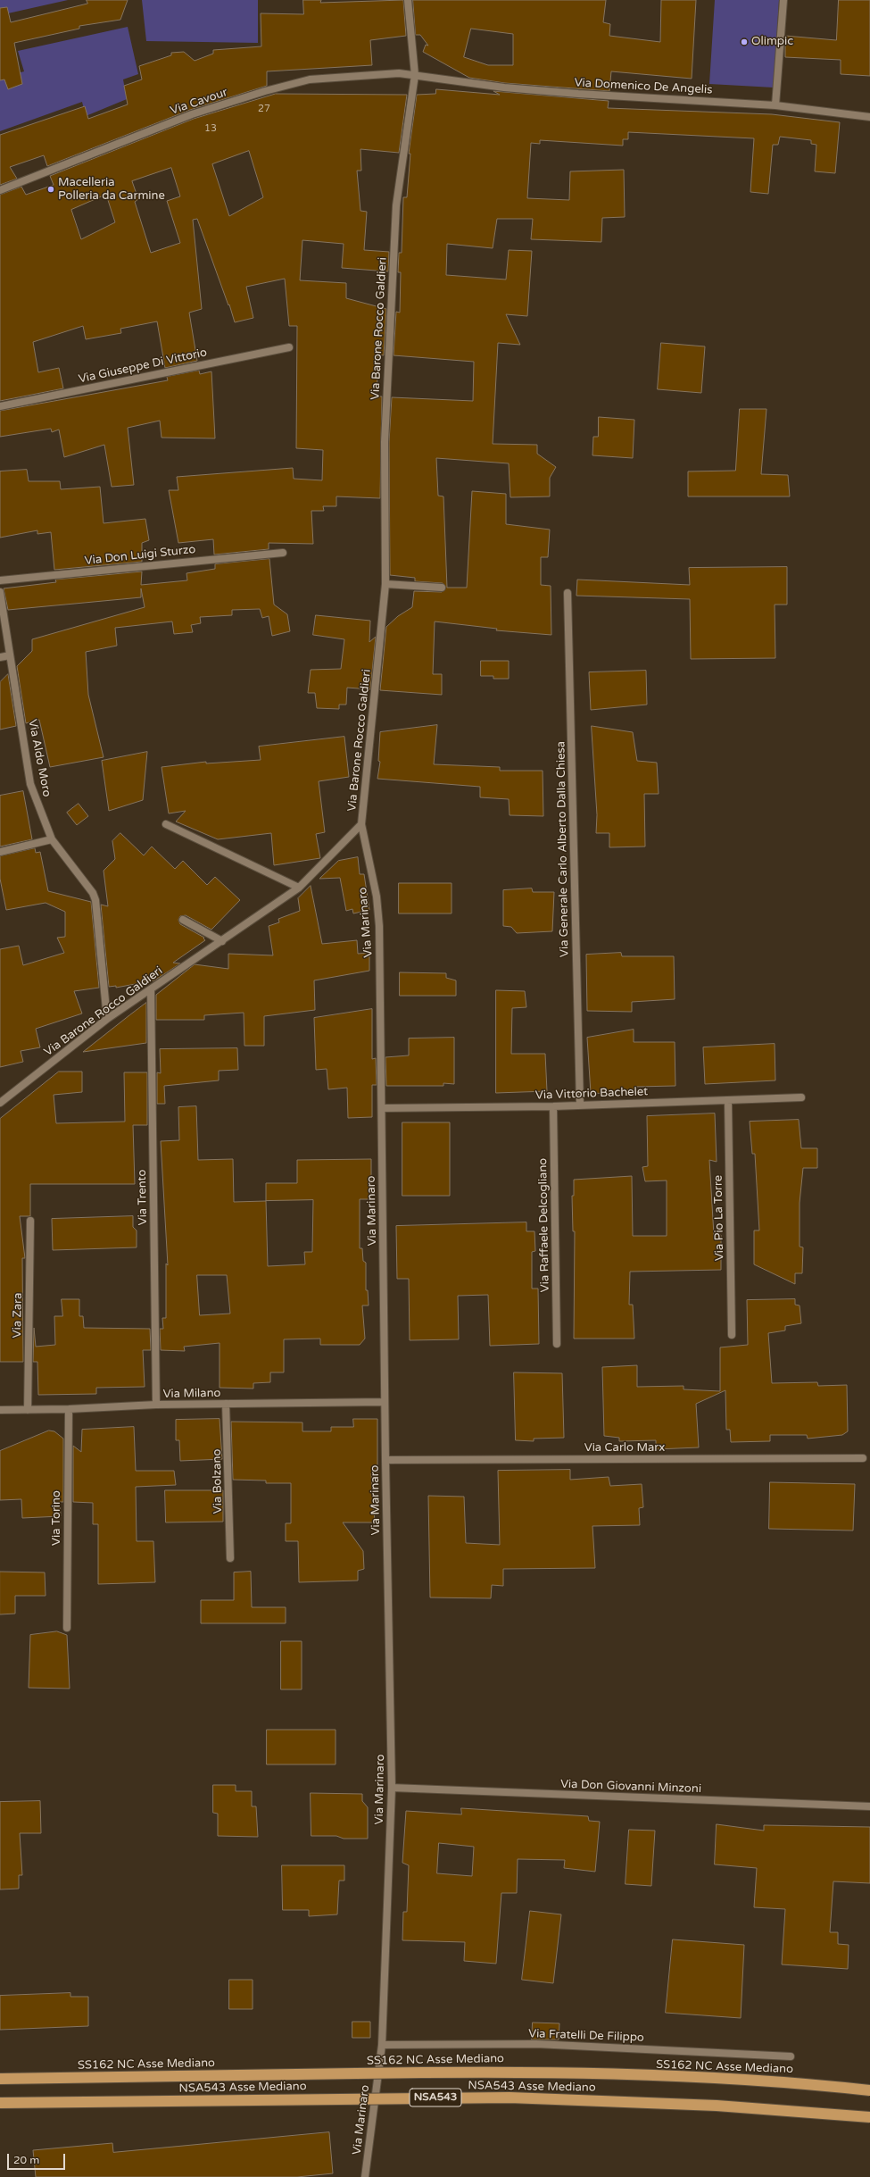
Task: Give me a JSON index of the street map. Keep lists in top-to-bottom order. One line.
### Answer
{"streets":{"highway":["SS162 NC Asse Mediano","NSA543 Asse Mediano","NSA543"],"street":["Via Domenico De Angelis","Via Cavour","Via Barone Rocco Galdieri","Via Giuseppe Di Vittorio","Via Don Luigi Sturzo","Via Aldo Moro","Via Generale Carlo Alberto Dalla Chiesa","Via Marinaro","Via Vittorio Bachelet","Via Trento","Via Pio La Torre","Via Raffaele Delcogliano","Via Zara","Via Milano","Via Carlo Marx","Via Bolzano","Via Torino","Via Don Giovanni Minzoni","Via Fratelli De Filippo"]},"crossings":[["Via Domenico De Angelis","Via Cavour"],["Via Domenico De Angelis","Via Barone Rocco Galdieri"],["Via Cavour","Via Barone Rocco Galdieri"],["Via Barone Rocco Galdieri","Via Aldo Moro"],["Via Barone Rocco Galdieri","Via Marinaro"],["Via Barone Rocco Galdieri","Via Trento"],["Via Generale Carlo Alberto Dalla Chiesa","Via Vittorio Bachelet"],["Via Marinaro","Via Vittorio Bachelet"],["Via Marinaro","Via Milano"],["Via Marinaro","Via Carlo Marx"],["Via Marinaro","Via Don Giovanni Minzoni"],["Via Marinaro","Via Fratelli De Filippo"],["Via Vittorio Bachelet","Via Pio La Torre"],["Via Vittorio Bachelet","Via Raffaele Delcogliano"],["Via Trento","Via Milano"],["Via Zara","Via Milano"],["Via Milano","Via Bolzano"],["Via Milano","Via Torino"]],"places":["Olimpic","Macelleria Polleria da Carmine"],"house_numbers":["27","13"],"scale_bar":"20 m"}
